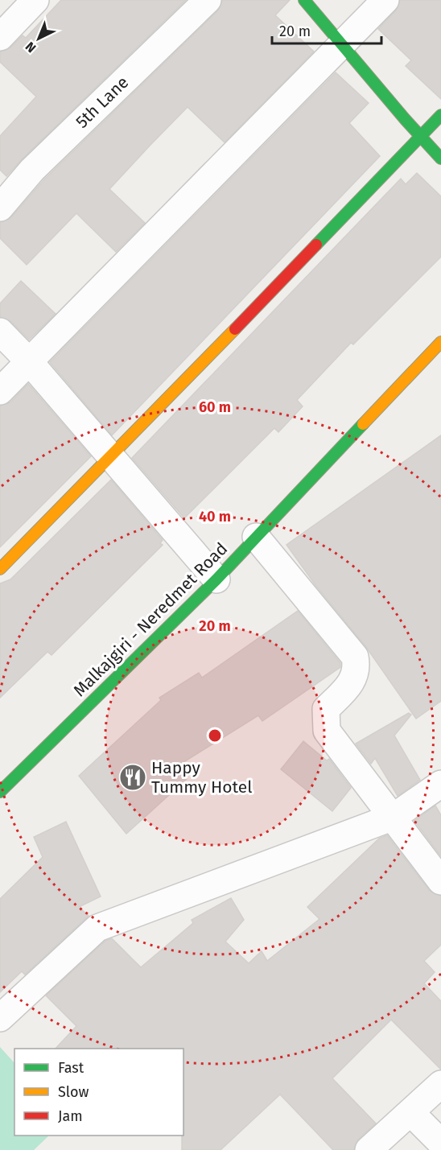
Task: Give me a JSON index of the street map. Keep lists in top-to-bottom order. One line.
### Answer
{"streets":{"street":["5th Lane","Malkajgiri - Neredmet Road"]},"places":{"restaurant":["Happy Tummy Hotel"]},"legend":["Fast","Slow","Jam"],"scale_bar":"20 m","north":"bottom left","rings":["60 m","40 m","20 m"]}
